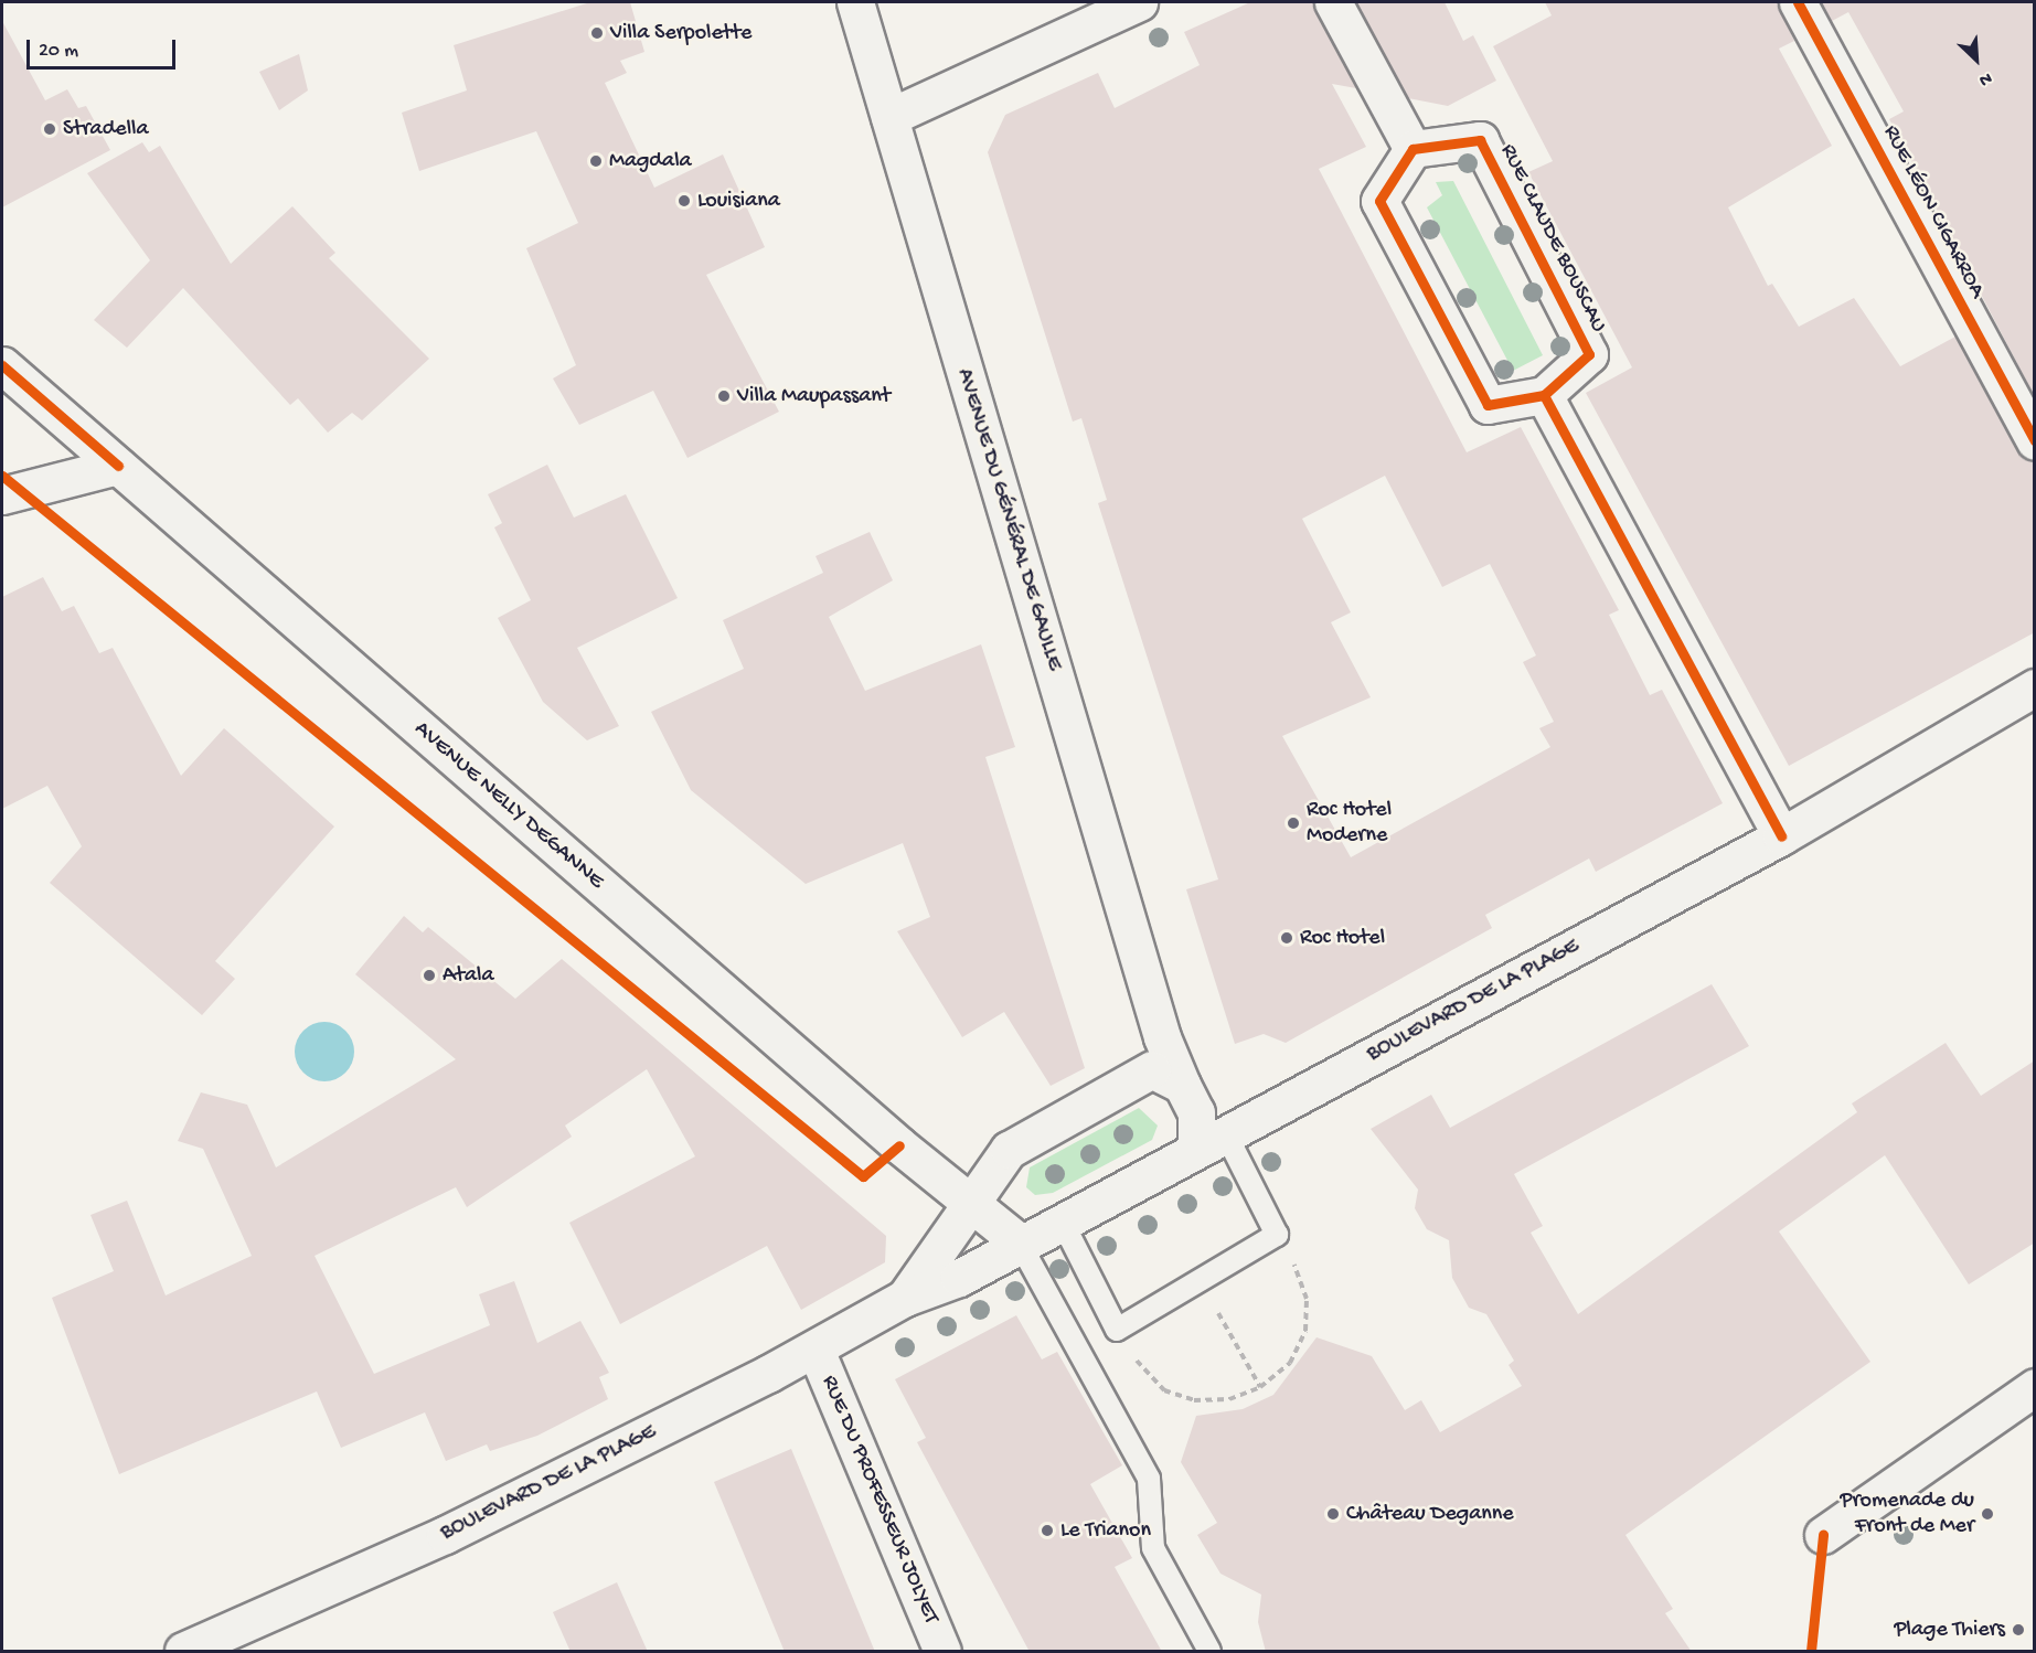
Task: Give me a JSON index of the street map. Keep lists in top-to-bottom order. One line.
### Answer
{"streets":{"main road":["RUE LÉON CIGARROA","RUE CLAUDE BOUSCAU","AVENUE DU GÉNÉRAL DE GAULLE","AVENUE NELLY DEGANNE","BOULEVARD DE LA PLAGE","RUE DU PROFESSEUR JOLYET"]},"crossings":[["AVENUE DU GÉNÉRAL DE GAULLE","BOULEVARD DE LA PLAGE"],["AVENUE NELLY DEGANNE","BOULEVARD DE LA PLAGE"],["BOULEVARD DE LA PLAGE","RUE DU PROFESSEUR JOLYET"]],"places":["Villa Serpolette","Stradella","Magdala","Louisiana","Villa Maupassant","Roc Hotel Moderne","Roc Hotel","Atala","Château Deganne","Promenade du Front de Mer","Le Trianon","Plage Thiers"],"scale_bar":"20 m","north":"bottom right"}
